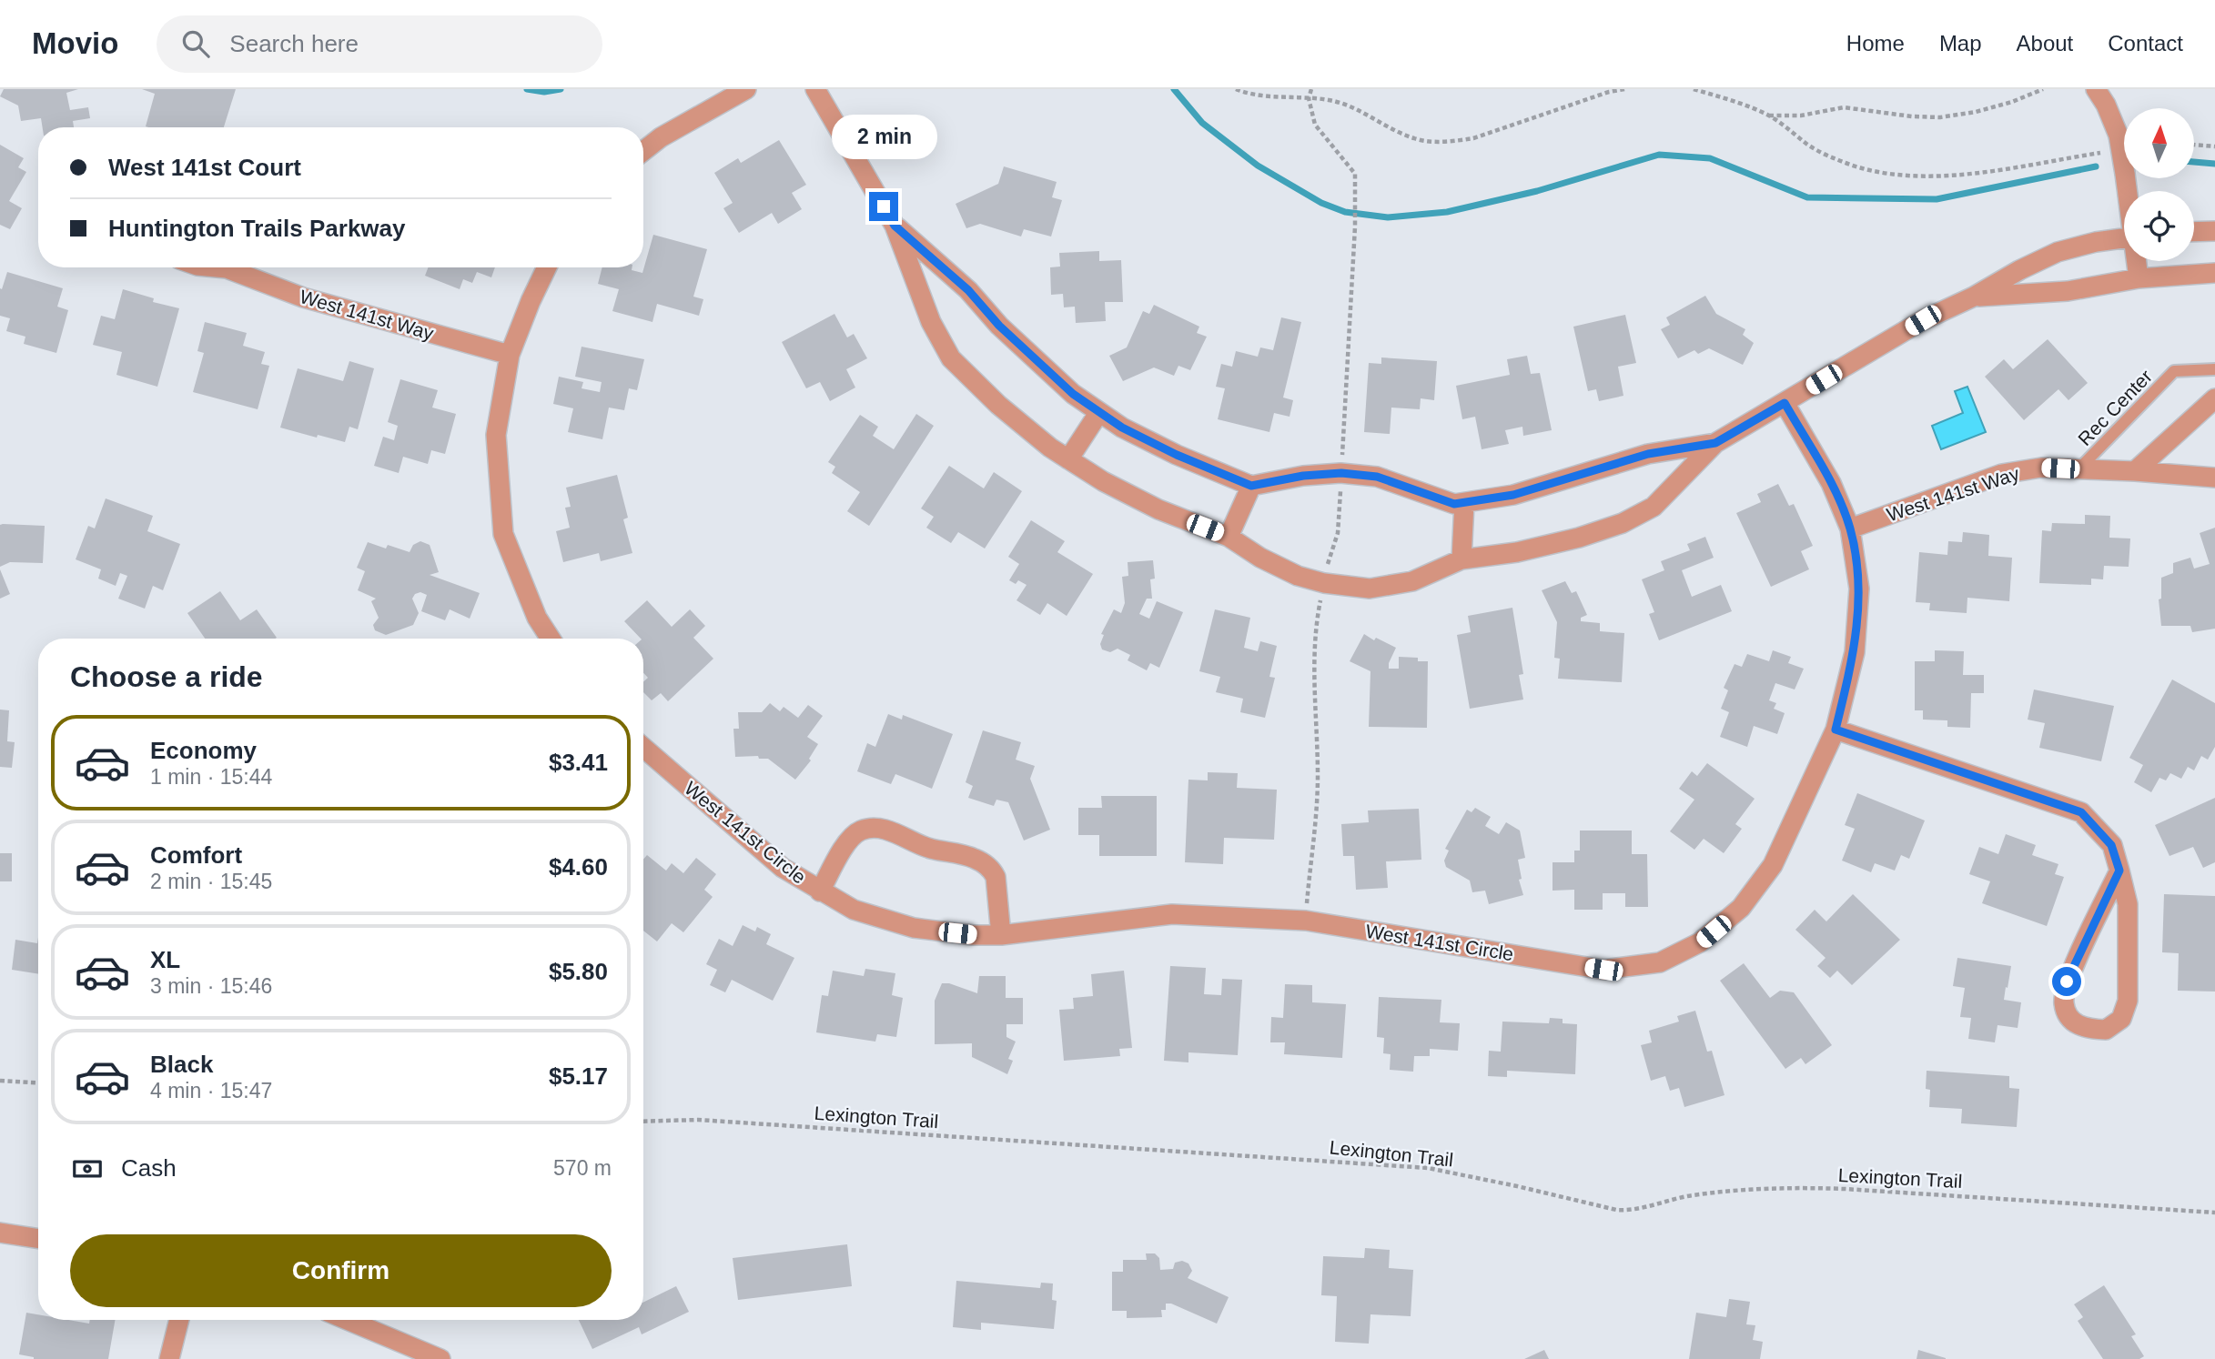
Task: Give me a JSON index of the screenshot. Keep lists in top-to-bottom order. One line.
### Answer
{"streets":{"street":["West 141st Way","West 141st Circle"],"lane":["Rec Center"],"path":["Lexington Trail"]},"crossings":[["West 141st Way","Rec Center"],["West 141st Way","West 141st Circle"]],"north":"top","page":{"header":"Movio","search":"Search here","nav":["Home","Map","About","Contact"],"bubble":"2 min","banner":["West 141st Court","Huntington Trails Parkway"],"heading":"Choose a ride","list":[{"name":"Economy","note":"1 min · 15:44","value":"$3.41"},{"name":"Comfort","note":"2 min · 15:45","value":"$4.60"},{"name":"XL","note":"3 min · 15:46","value":"$5.80"},{"name":"Black","note":"4 min · 15:47","value":"$5.17"}],"pay":["Cash","570 m"],"buttons":"Confirm"}}
